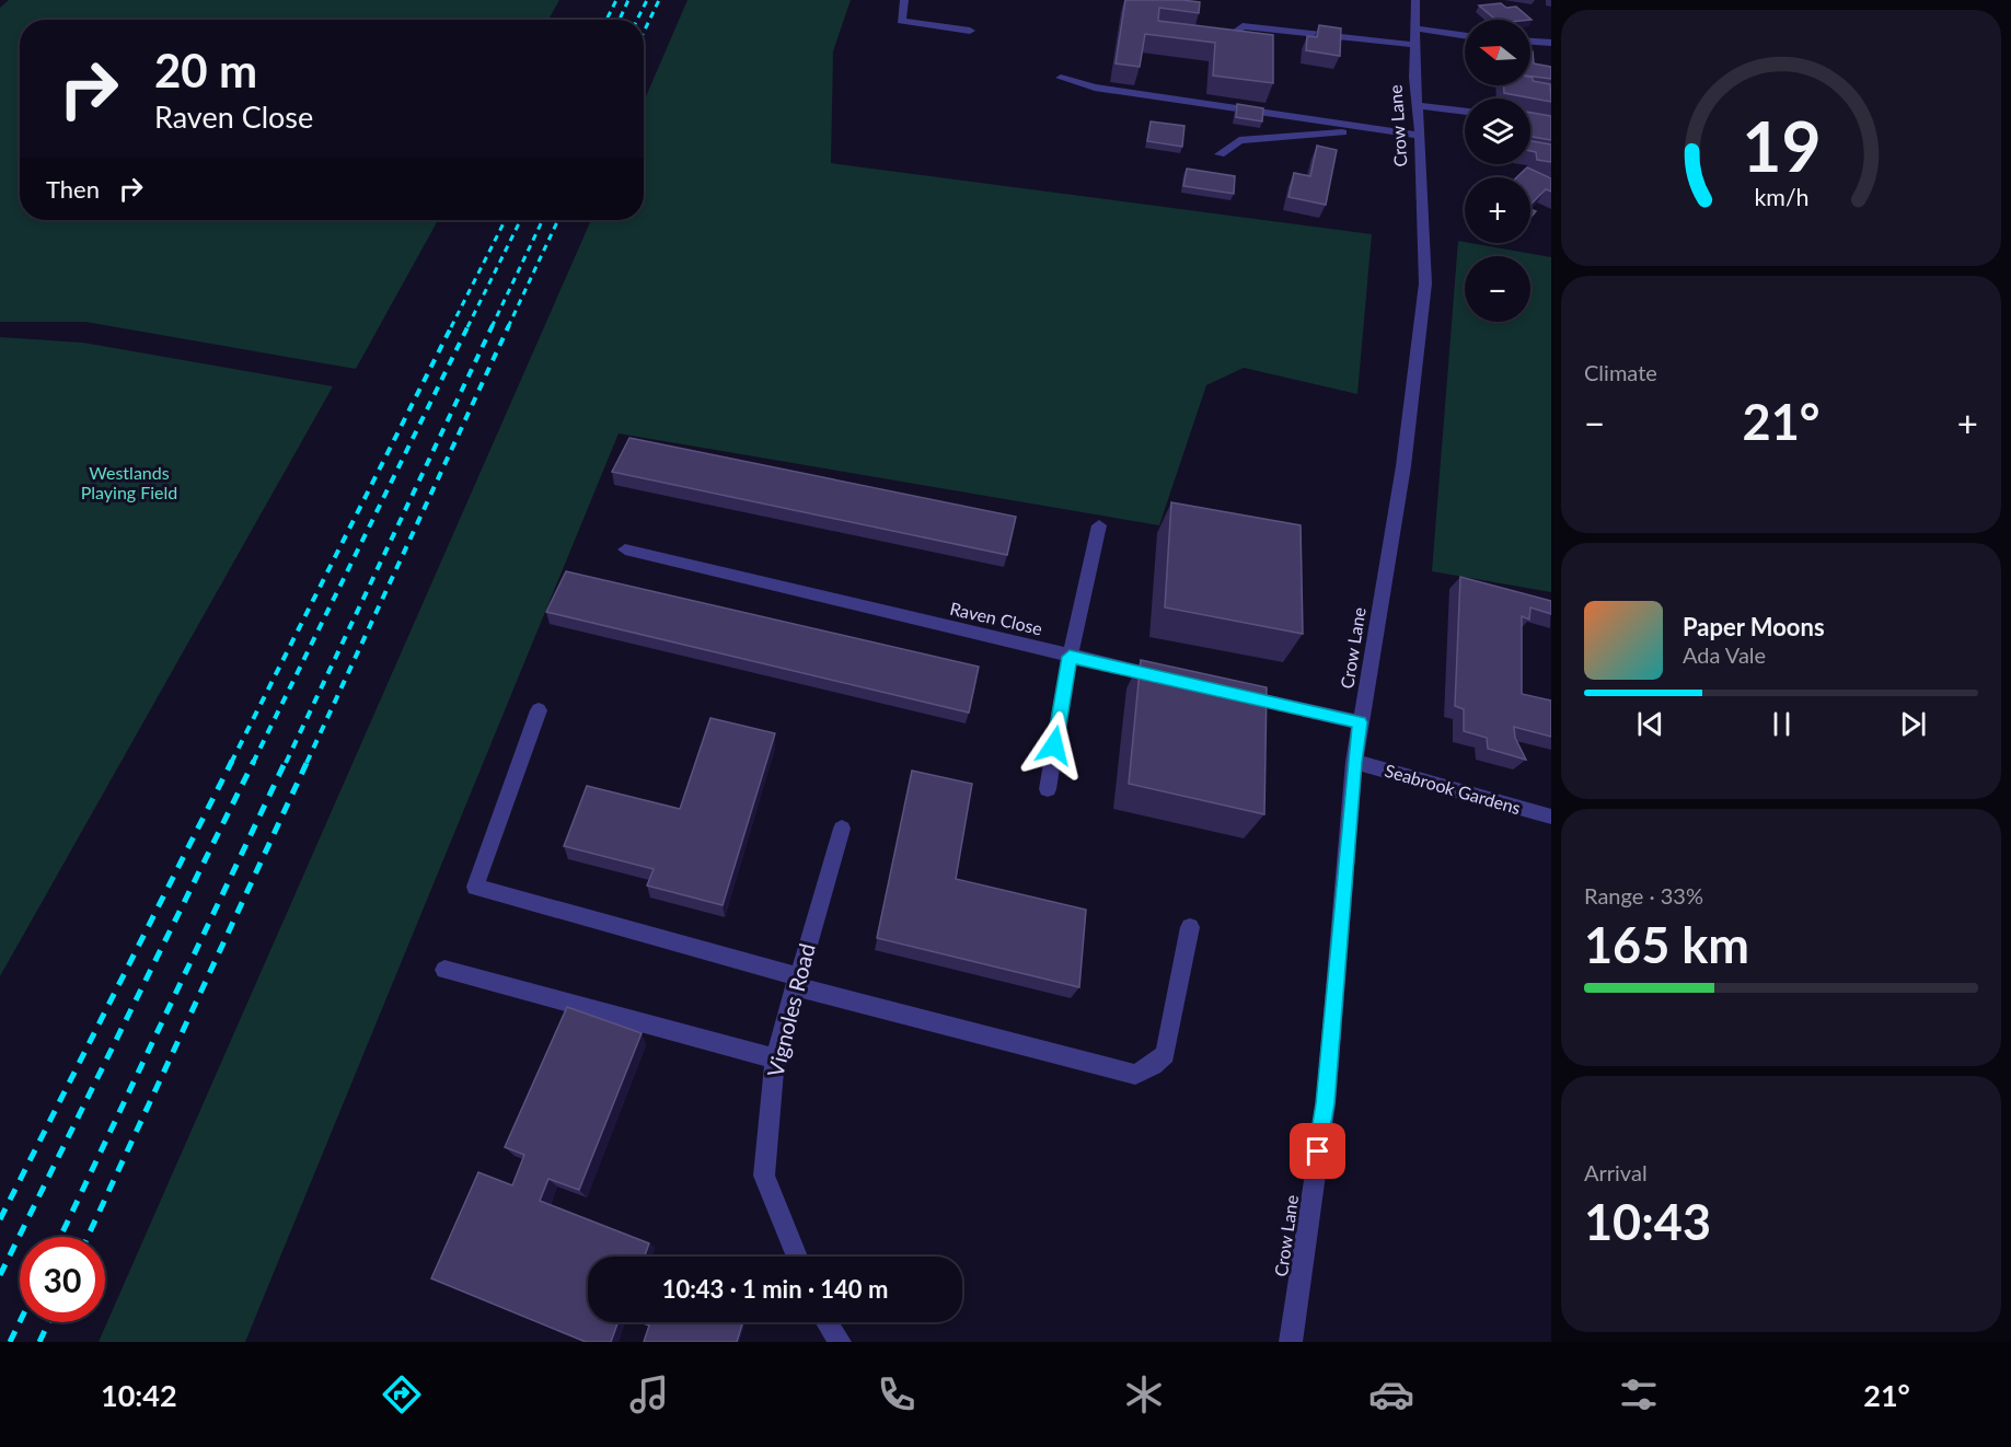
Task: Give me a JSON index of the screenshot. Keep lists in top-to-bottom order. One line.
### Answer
{"streets":{"street":["Crow Lane","Raven Close","Seabrook Gardens","Vignoles Road"]},"crossings":[["Crow Lane","Seabrook Gardens"]],"parks":["Westlands Playing Field"],"north":"left","page":{"map_buttons":["+","−"],"turn":["20 m","Raven Close"],"then":"Then","tile":["Climate",["Range · 33%","165 km"],["Arrival","10:43"]],"heat":["−","21°","+"],"song":["Paper Moons","Ada Vale"],"limit":"30","trip":"10:43 · 1 min · 140 m","tabs":["10:42","21°"],"gauge":["19","km/h"]}}
